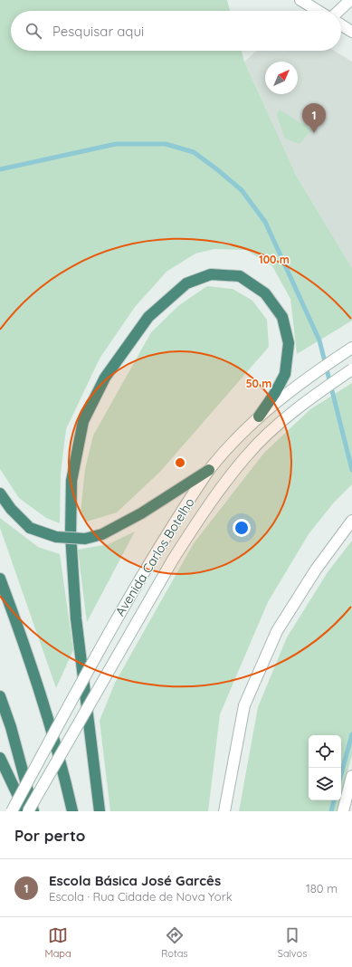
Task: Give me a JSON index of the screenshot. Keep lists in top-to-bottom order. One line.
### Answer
{"streets":{"main road":["Avenida Carlos Botelho"]},"north":"top right","page":{"search":"Pesquisar aqui","pins":"1","heading":"Por perto","list":[{"mark":"1","name":"Escola Básica José Garcês","note":"Escola · Rua Cidade de Nova York","value":"180 m"}],"nav":["Mapa","Rotas","Salvos"]},"rings":["100 m","50 m"]}
